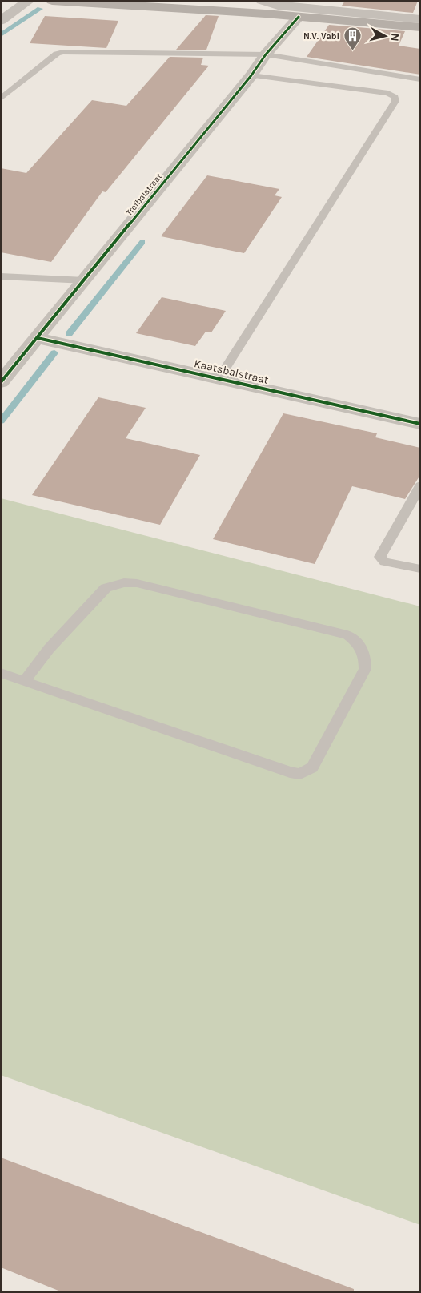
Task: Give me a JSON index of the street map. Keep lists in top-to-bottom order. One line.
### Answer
{"streets":{"street":["Trefbalstraat","Kaatsbalstraat"]},"crossings":[["Trefbalstraat","Kaatsbalstraat"]],"places":{"building":["N.V. Vabi"]},"north":"right"}
